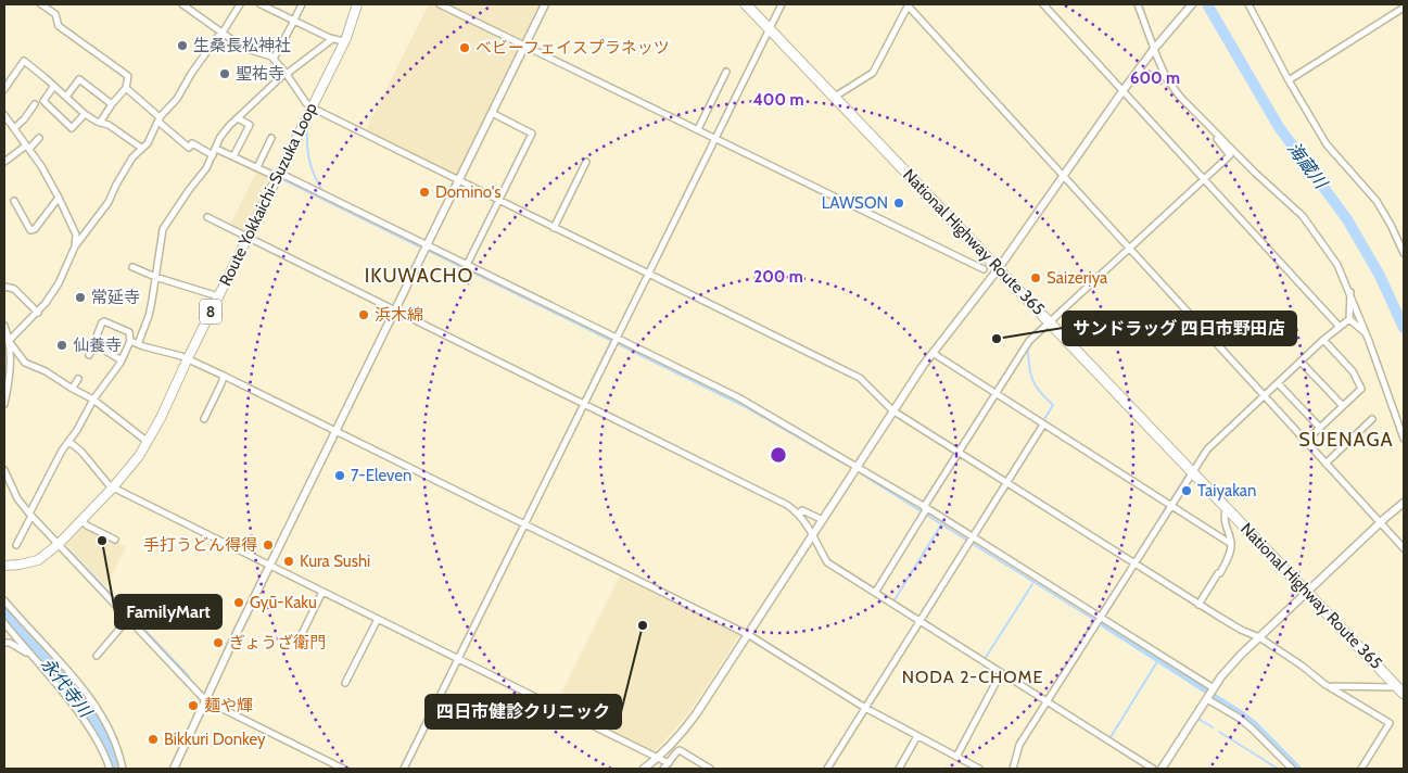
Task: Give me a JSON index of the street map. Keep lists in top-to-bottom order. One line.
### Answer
{"streets":{"highway":["National Highway Route 365"],"main road":["Route Yokkaichi-Suzuka Loop","8"]},"districts":["IKUWACHO","SUENAGA","NODA 2-CHOME"],"water":["海蔵川","永代寺川"],"places":["生桑長松神社","ベビーフェイスプラネッツ","聖祐寺","Domino's","LAWSON","Saizeriya","常延寺","浜木綿","サンドラッグ 四日市野田店","仙養寺","7-Eleven","Taiyakan","FamilyMart","手打うどん得得","Kura Sushi","Gyū-Kaku","四日市健診クリニック","ぎょうざ衛門","麺や輝","Bikkuri Donkey"],"rings":["600 m","400 m","200 m"]}
